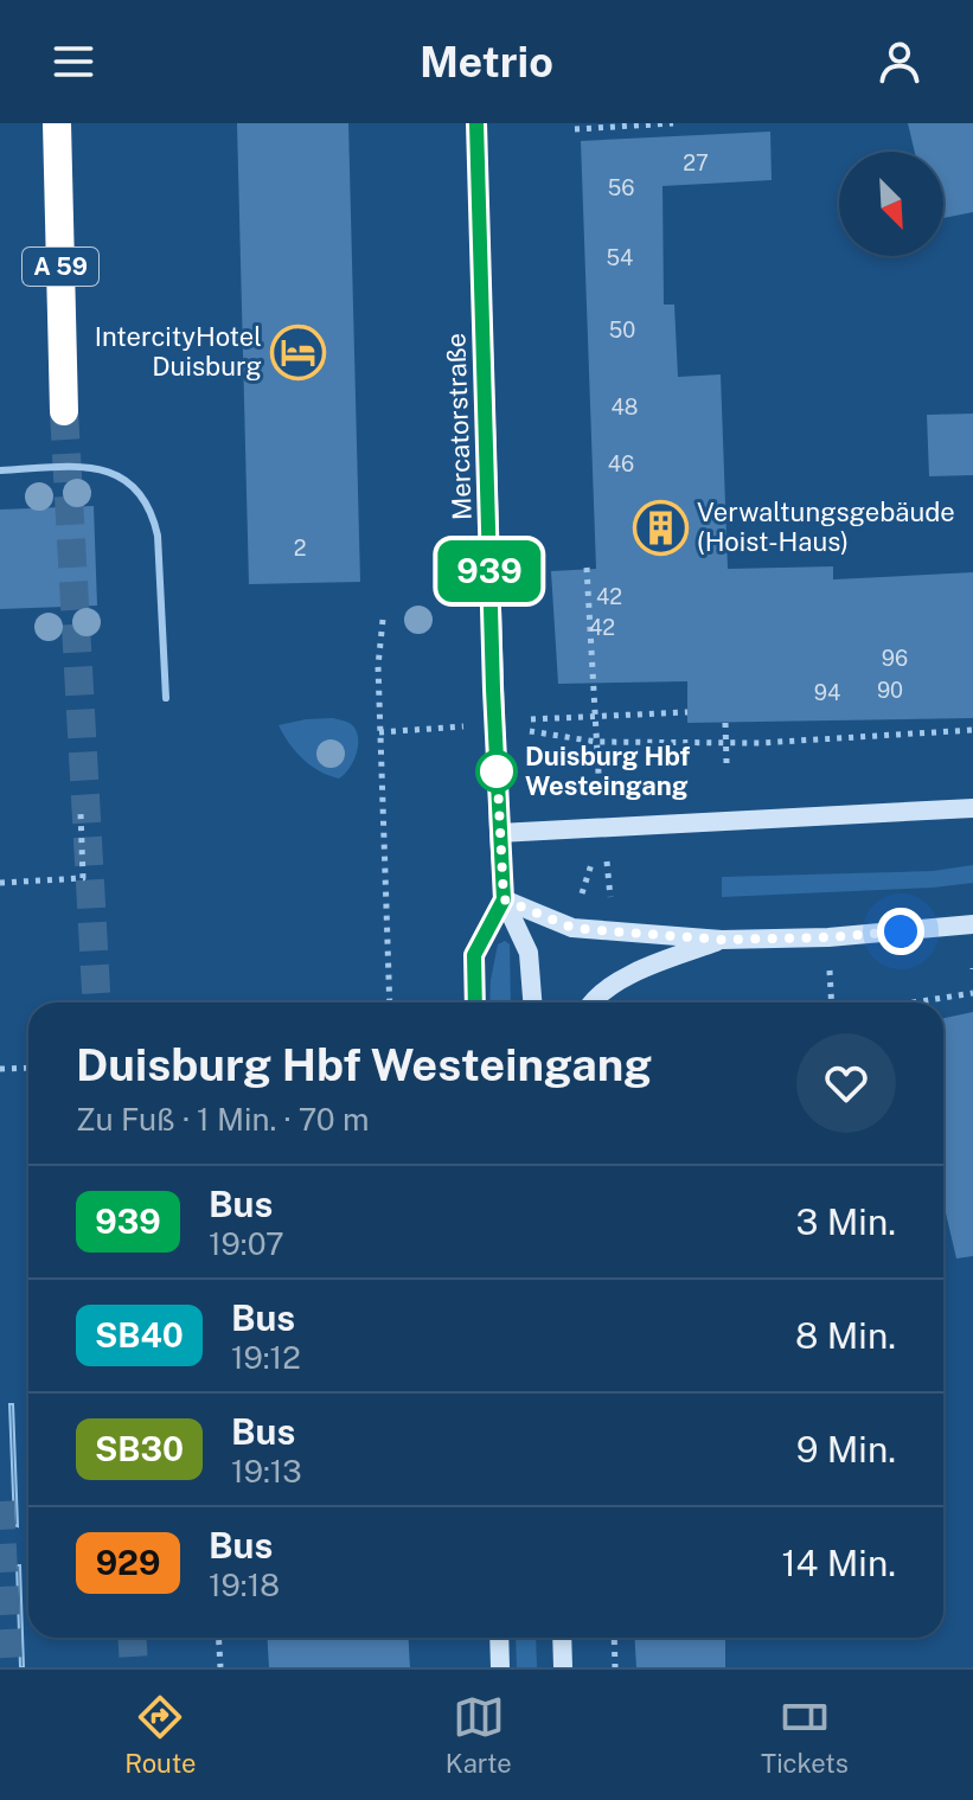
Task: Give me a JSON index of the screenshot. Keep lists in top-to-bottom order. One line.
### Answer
{"streets":{"highway":["A 59"],"main road":["Mercatorstraße"]},"places":{"hotel":["IntercityHotel Duisburg"],"building":["Verwaltungsgebäude (Hoist-Haus)"],"other":["Duisburg Hbf Westeingang"]},"lines":["bus line 939"],"house_numbers":["27","56","54","50","48","46","2","42","42","96","90","94"],"north":"bottom right","page":{"header":"Metrio","on_map":"939","heading":["Duisburg Hbf Westeingang","Zu Fuß · 1 Min. · 70 m"],"list":[{"mark":"939","name":"Bus","note":"19:07","value":"3 Min."},{"mark":"SB40","name":"Bus","note":"19:12","value":"8 Min."},{"mark":"SB30","name":"Bus","note":"19:13","value":"9 Min."},{"mark":"929","name":"Bus","note":"19:18","value":"14 Min."}],"tabs":["Route","Karte","Tickets"]}}
